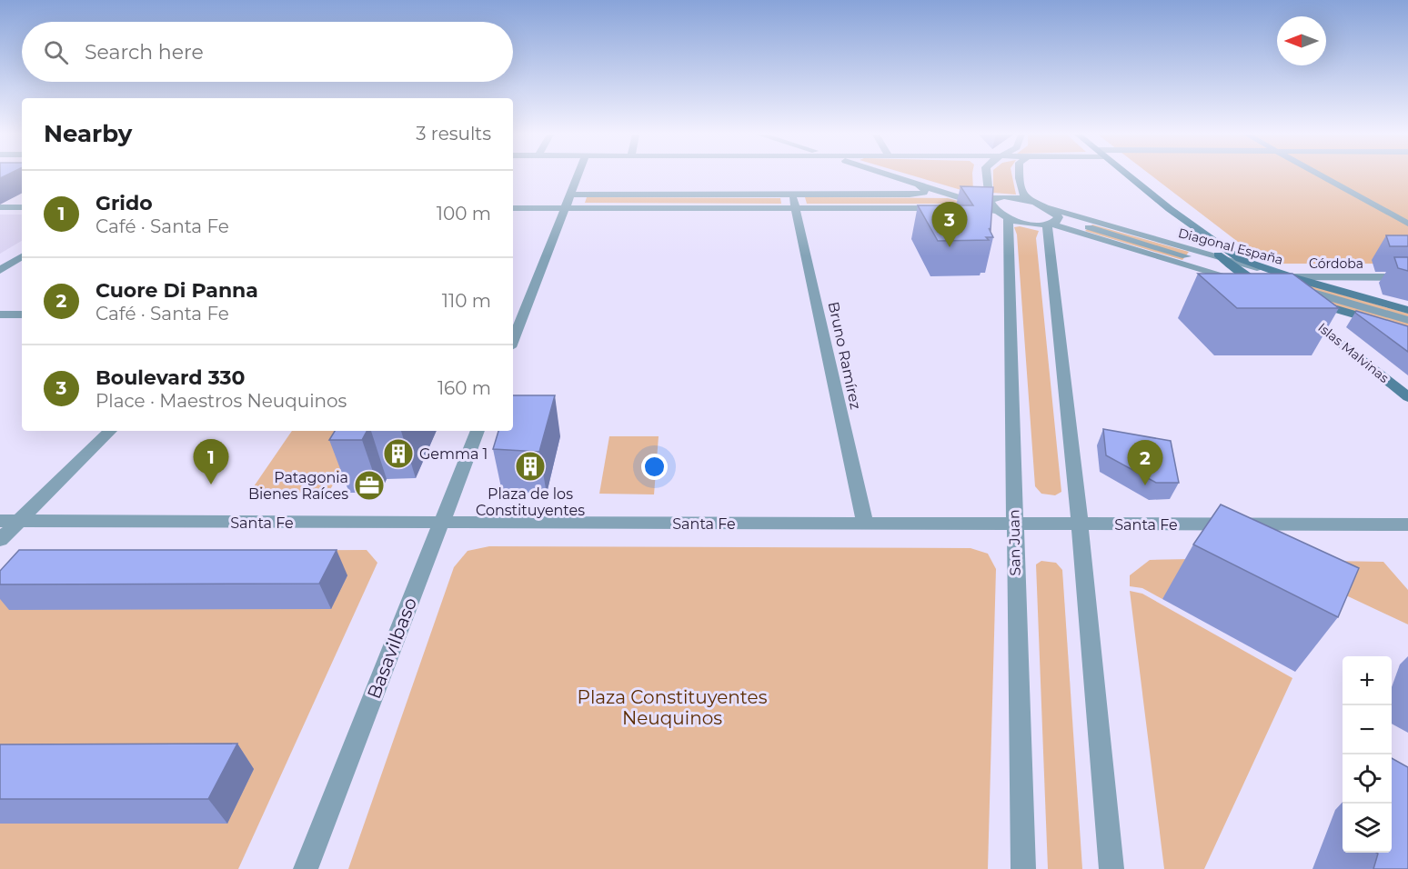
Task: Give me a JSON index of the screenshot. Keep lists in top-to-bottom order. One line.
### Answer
{"streets":{"main road":["Diagonal España","Islas Malvinas"],"street":["Córdoba","Bruno Ramírez","Santa Fe","San Juan","Basavilbaso"]},"crossings":[["Diagonal España","Córdoba"],["Diagonal España","San Juan"],["Bruno Ramírez","Santa Fe"],["Santa Fe","San Juan"],["Santa Fe","Basavilbaso"]],"parks":["Plaza Constituyentes Neuquinos"],"places":{"building":["Gemma 1","Plaza de los Constituyentes"],"office":["Patagonia Bienes Raíces"]},"north":"left","page":{"search":"Search here","heading":["Nearby","3 results"],"list":[{"mark":"1","name":"Grido","note":"Café · Santa Fe","value":"100 m"},{"mark":"2","name":"Cuore Di Panna","note":"Café · Santa Fe","value":"110 m"},{"mark":"3","name":"Boulevard 330","note":"Place · Maestros Neuquinos","value":"160 m"}],"pins":["3","1","2"],"map_buttons":["+","−"]}}
